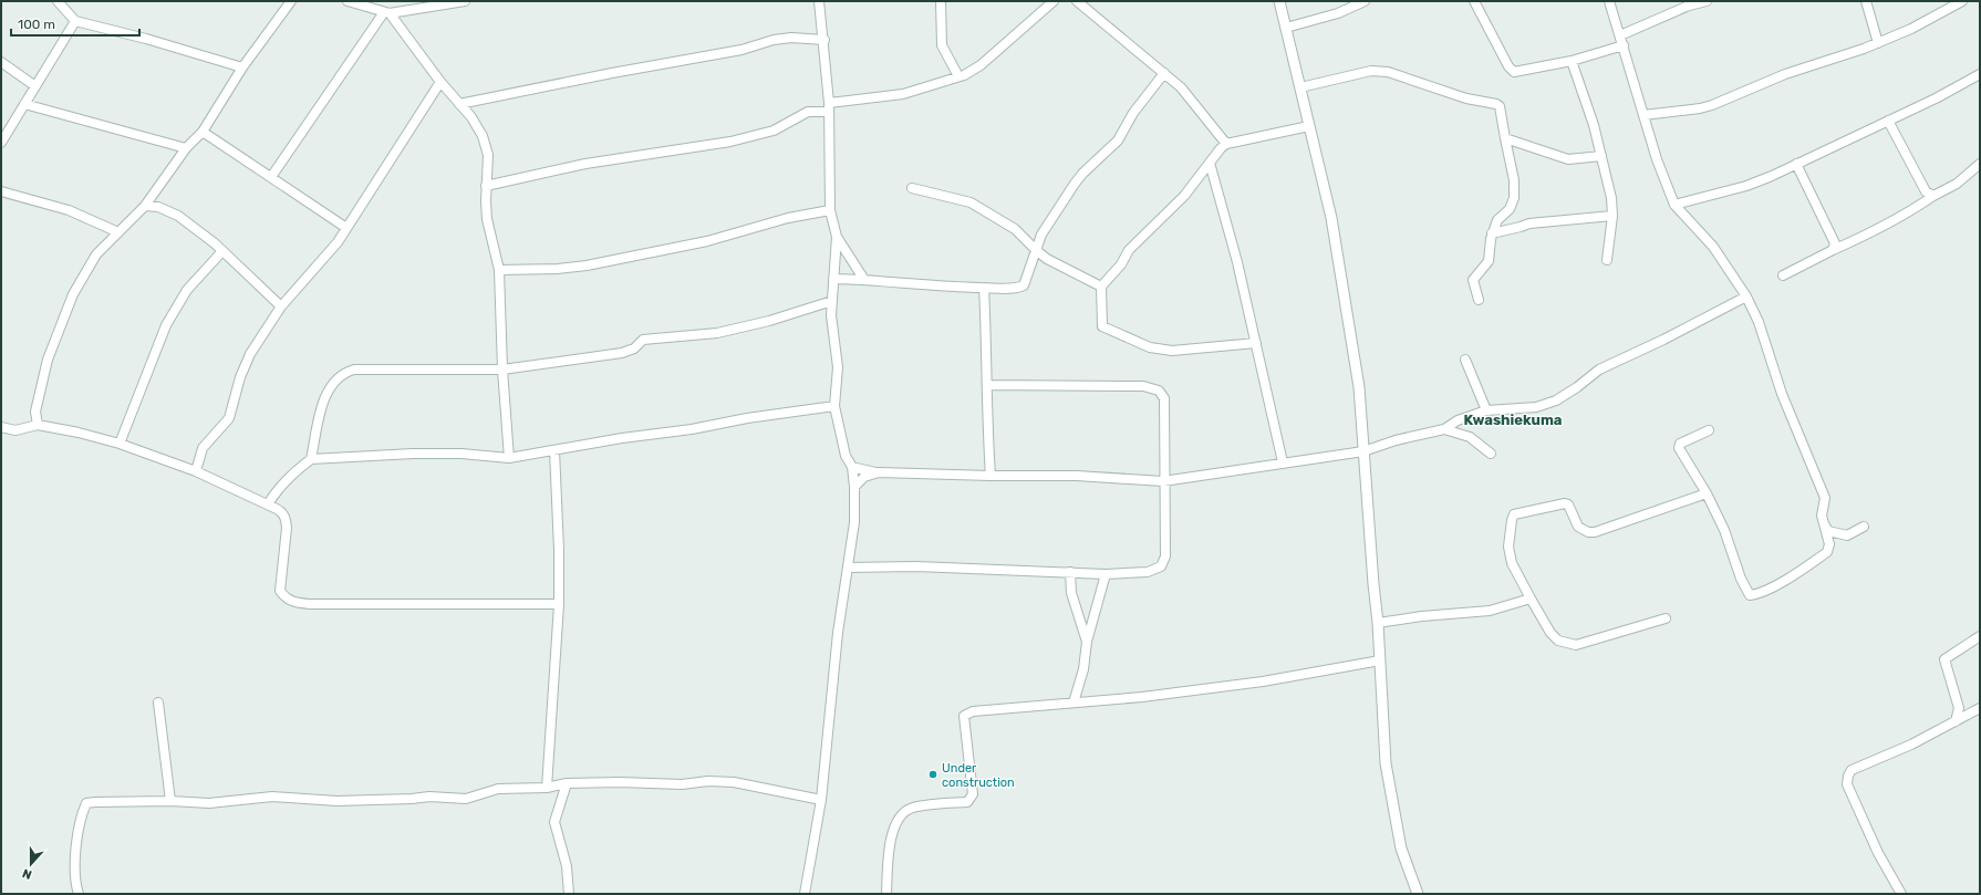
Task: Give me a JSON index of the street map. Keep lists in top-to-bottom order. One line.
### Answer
{"districts":["Kwashiekuma"],"places":["Under construction"],"scale_bar":"100 m","north":"bottom"}
